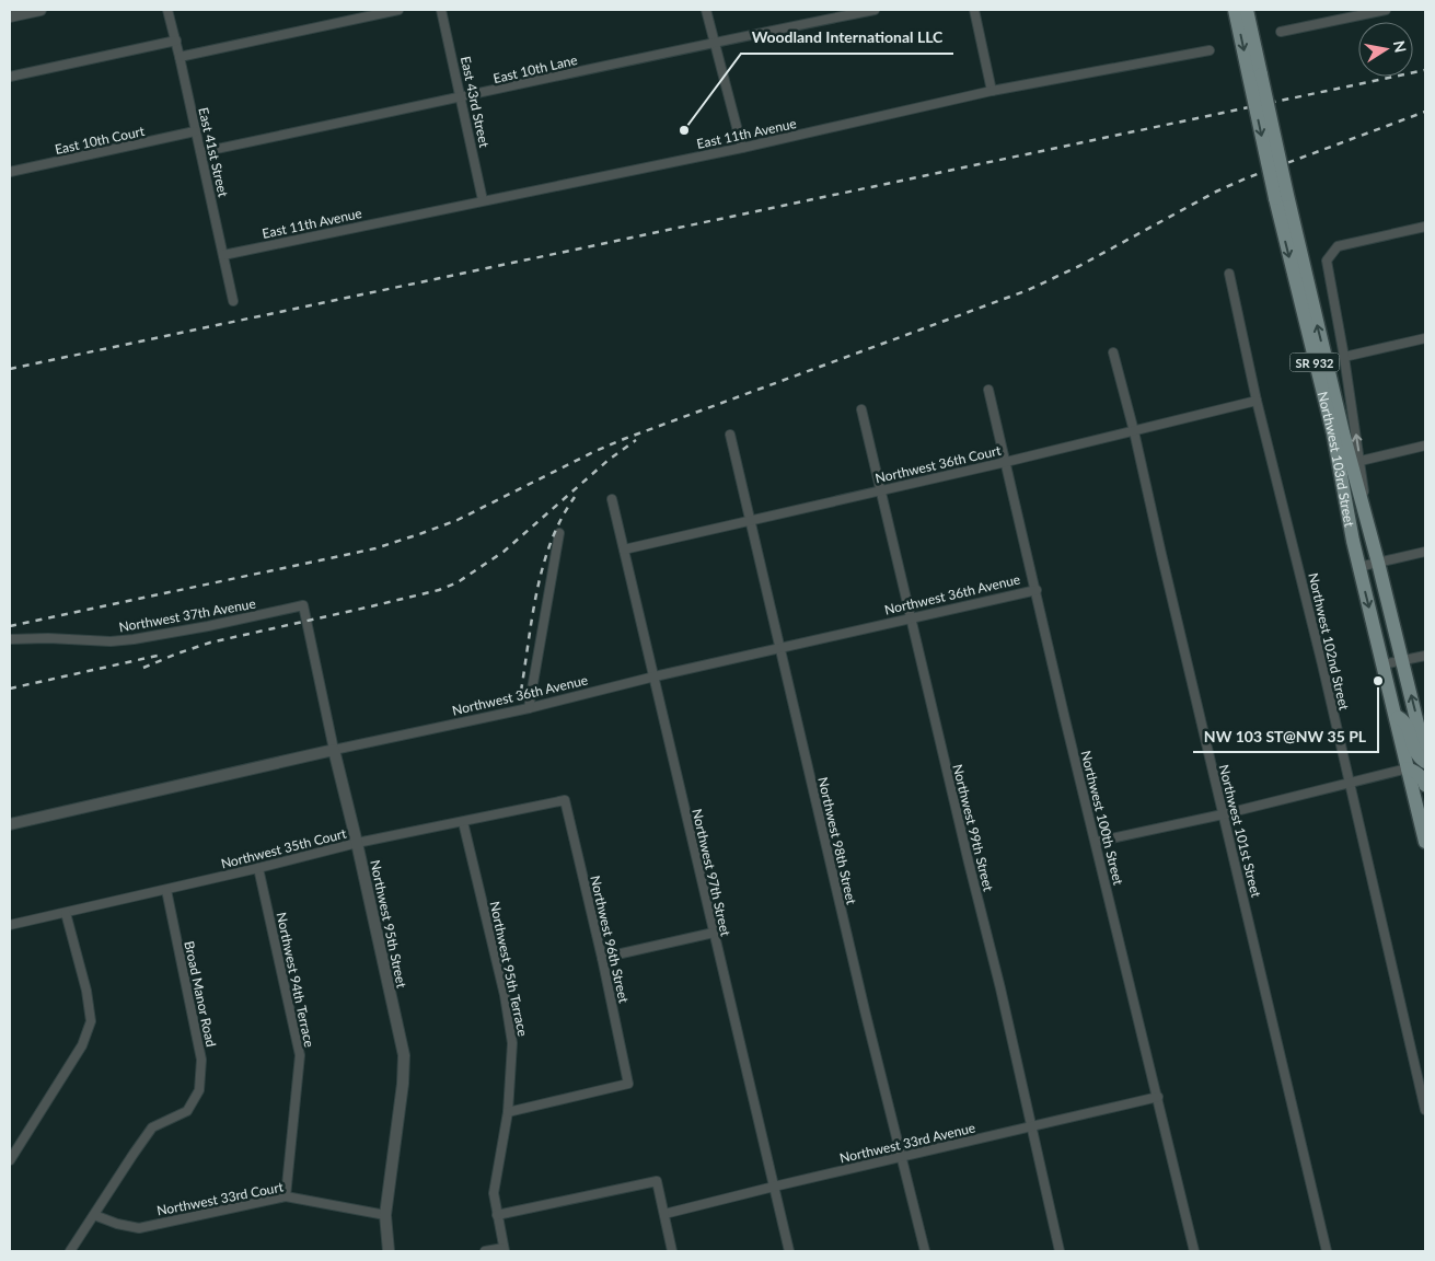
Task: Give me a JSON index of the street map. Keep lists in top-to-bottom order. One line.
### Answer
{"streets":{"main road":["SR 932","Northwest 103rd Street"],"street":["East 10th Lane","East 43rd Street","East 11th Avenue","East 10th Court","East 41st Street","Northwest 36th Court","Northwest 36th Avenue","Northwest 37th Avenue","Northwest 102nd Street","Northwest 100th Street","Northwest 99th Street","Northwest 101st Street","Northwest 98th Street","Northwest 35th Court","Northwest 97th Street","Northwest 95th Street","Northwest 96th Street","Northwest 95th Terrace","Northwest 94th Terrace","Broad Manor Road","Northwest 33rd Avenue","Northwest 33rd Court"]},"crossings":[["East 10th Lane","East 43rd Street"],["East 10th Lane","East 41st Street"],["East 43rd Street","East 11th Avenue"],["East 11th Avenue","East 41st Street"],["East 10th Court","East 41st Street"],["SR 932","Northwest 103rd Street"],["Northwest 36th Court","Northwest 102nd Street"],["Northwest 36th Court","Northwest 100th Street"],["Northwest 36th Court","Northwest 99th Street"],["Northwest 36th Court","Northwest 101st Street"],["Northwest 36th Court","Northwest 98th Street"],["Northwest 36th Court","Northwest 97th Street"],["Northwest 36th Avenue","Northwest 100th Street"],["Northwest 36th Avenue","Northwest 99th Street"],["Northwest 36th Avenue","Northwest 98th Street"],["Northwest 36th Avenue","Northwest 97th Street"],["Northwest 36th Avenue","Northwest 95th Street"],["Northwest 37th Avenue","Northwest 95th Street"],["Northwest 100th Street","Northwest 33rd Avenue"],["Northwest 99th Street","Northwest 33rd Avenue"],["Northwest 98th Street","Northwest 33rd Avenue"],["Northwest 35th Court","Northwest 95th Street"],["Northwest 35th Court","Northwest 96th Street"],["Northwest 35th Court","Northwest 95th Terrace"],["Northwest 35th Court","Northwest 94th Terrace"],["Northwest 35th Court","Broad Manor Road"],["Northwest 97th Street","Northwest 33rd Avenue"],["Northwest 95th Street","Northwest 33rd Court"],["Northwest 96th Street","Northwest 95th Terrace"],["Northwest 94th Terrace","Northwest 33rd Court"],["Broad Manor Road","Northwest 33rd Court"]],"places":["Woodland International LLC","NW 103 ST@NW 35 PL"],"north":"right"}
